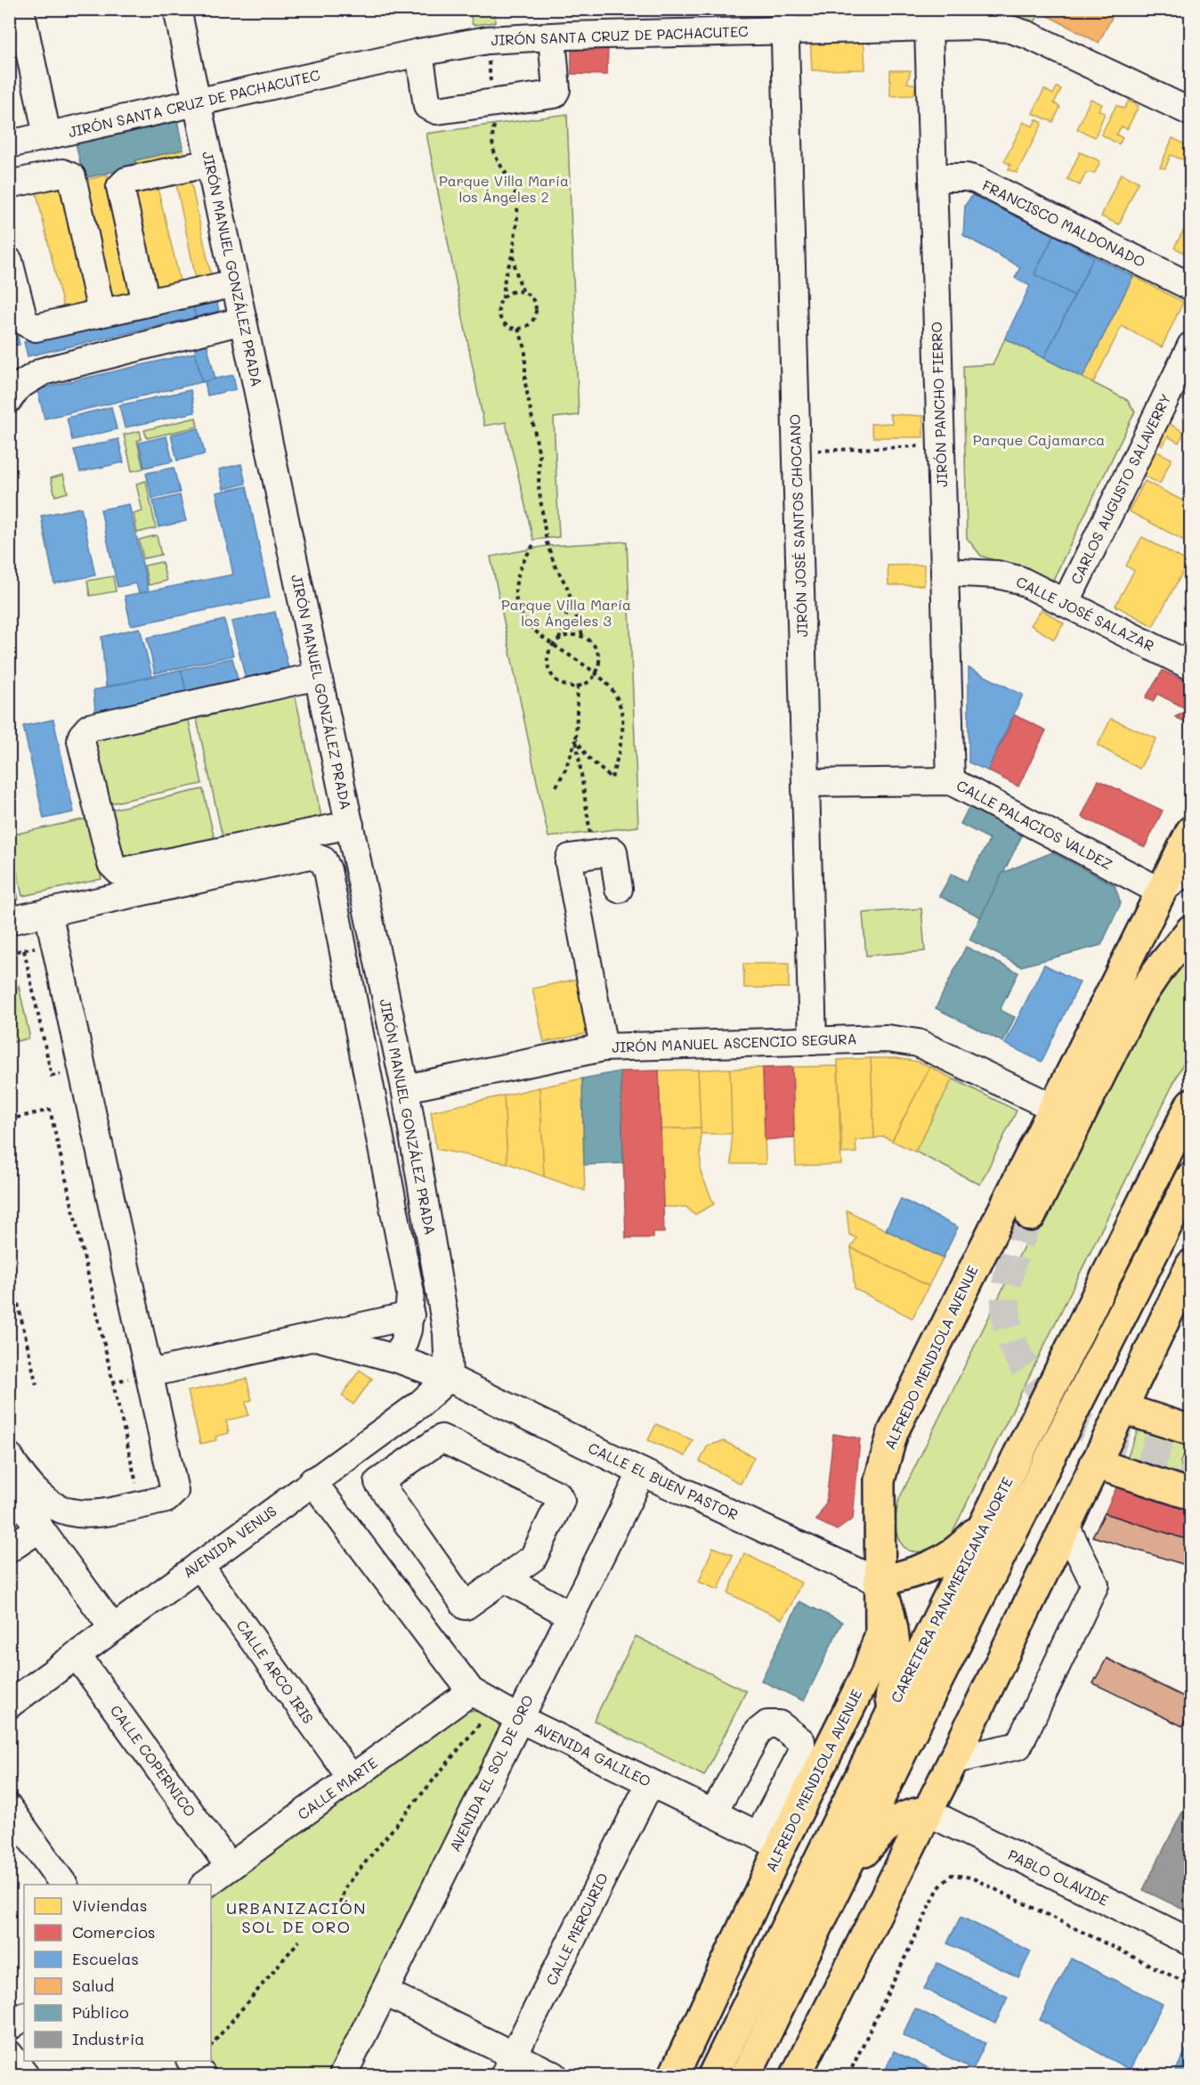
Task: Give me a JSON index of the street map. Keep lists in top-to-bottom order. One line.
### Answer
{"streets":{"main road":["ALFREDO MENDIOLA AVENUE","CARRETERA PANAMERICANA NORTE"],"street":["JIRÓN SANTA CRUZ DE PACHACUTEC","FRANCISCO MALDONADO","JIRÓN MANUEL GONZÁLEZ PRADA","JIRÓN PANCHO FIERRO","CARLOS AUGUSTO SALAVERRY","JIRÓN JOSÉ SANTOS CHOCANO","CALLE JOSÉ SALAZAR","CALLE PALACIOS VALDEZ","JIRÓN MANUEL ASCENCIO SEGURA","CALLE EL BUEN PASTOR","AVENIDA VENUS","CALLE ARCO IRIS","AVENIDA GALILEO","CALLE COPERNICO","AVENIDA EL SOL DE ORO","CALLE MARTE","PABLO OLAVIDE","CALLE MERCURIO"]},"crossings":[["JIRÓN SANTA CRUZ DE PACHACUTEC","JIRÓN MANUEL GONZÁLEZ PRADA"],["JIRÓN SANTA CRUZ DE PACHACUTEC","JIRÓN PANCHO FIERRO"],["JIRÓN SANTA CRUZ DE PACHACUTEC","JIRÓN JOSÉ SANTOS CHOCANO"],["FRANCISCO MALDONADO","JIRÓN PANCHO FIERRO"],["JIRÓN MANUEL GONZÁLEZ PRADA","JIRÓN MANUEL ASCENCIO SEGURA"],["JIRÓN MANUEL GONZÁLEZ PRADA","CALLE EL BUEN PASTOR"],["JIRÓN MANUEL GONZÁLEZ PRADA","AVENIDA VENUS"],["JIRÓN PANCHO FIERRO","CALLE JOSÉ SALAZAR"],["JIRÓN PANCHO FIERRO","CALLE PALACIOS VALDEZ"],["CARLOS AUGUSTO SALAVERRY","CALLE JOSÉ SALAZAR"],["JIRÓN JOSÉ SANTOS CHOCANO","CALLE PALACIOS VALDEZ"],["JIRÓN JOSÉ SANTOS CHOCANO","JIRÓN MANUEL ASCENCIO SEGURA"],["CALLE PALACIOS VALDEZ","ALFREDO MENDIOLA AVENUE"],["JIRÓN MANUEL ASCENCIO SEGURA","ALFREDO MENDIOLA AVENUE"],["ALFREDO MENDIOLA AVENUE","CALLE EL BUEN PASTOR"],["ALFREDO MENDIOLA AVENUE","AVENIDA GALILEO"],["CALLE EL BUEN PASTOR","AVENIDA VENUS"],["CALLE EL BUEN PASTOR","AVENIDA EL SOL DE ORO"],["AVENIDA VENUS","CALLE ARCO IRIS"],["AVENIDA VENUS","AVENIDA GALILEO"],["AVENIDA VENUS","CALLE COPERNICO"],["CALLE ARCO IRIS","CALLE MARTE"],["AVENIDA GALILEO","AVENIDA EL SOL DE ORO"],["AVENIDA GALILEO","CALLE MARTE"],["AVENIDA GALILEO","CALLE MERCURIO"],["CALLE COPERNICO","CALLE MARTE"]],"districts":["URBANIZACIÓN SOL DE ORO"],"parks":["Parque Villa María los Ángeles 2","Parque Cajamarca","Parque Villa María los Ángeles 3"],"legend":["Viviendas","Comercios","Escuelas","Salud","Público","Industria"]}
